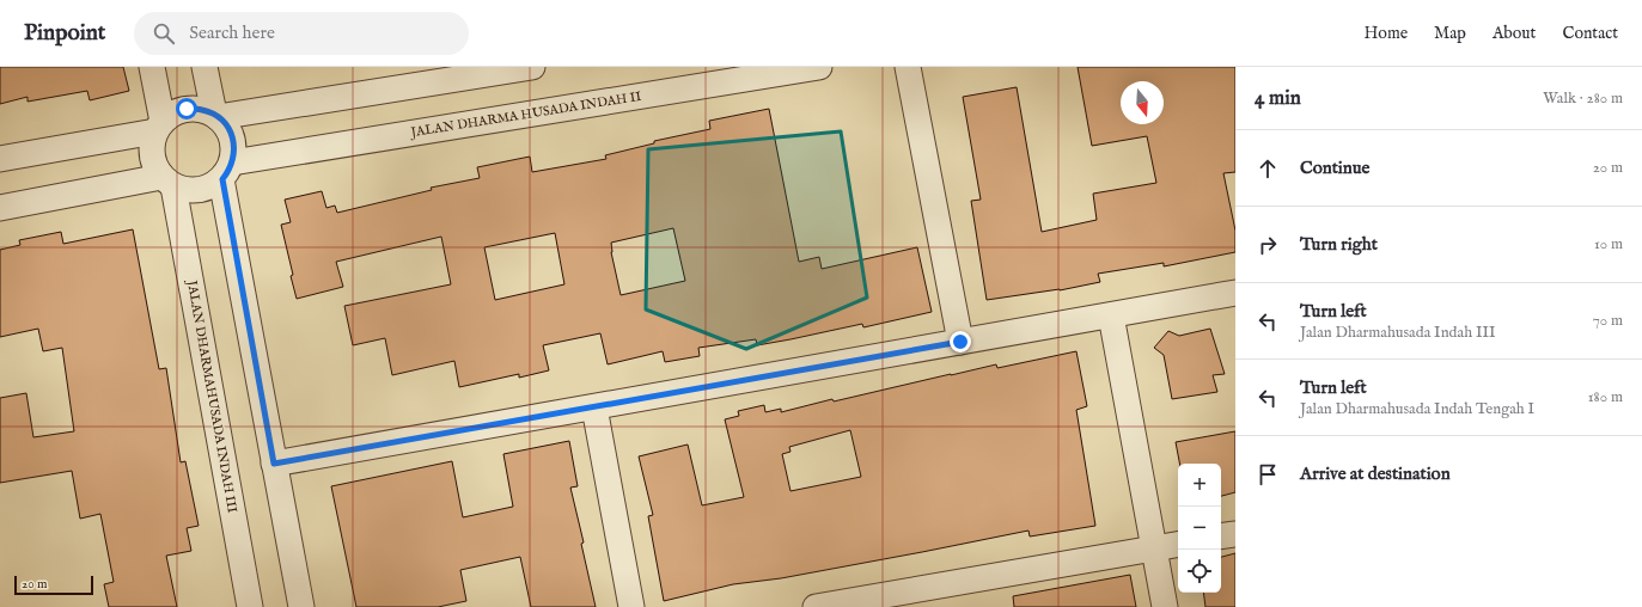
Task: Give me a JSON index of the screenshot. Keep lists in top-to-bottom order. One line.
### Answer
{"streets":{"street":["JALAN DHARMA HUSADA INDAH II","JALAN DHARMAHUSADA INDAH III"]},"crossings":[["JALAN DHARMA HUSADA INDAH II","JALAN DHARMAHUSADA INDAH III"]],"scale_bar":"20 m","north":"bottom","page":{"header":"Pinpoint","search":"Search here","nav":["Home","Map","About","Contact"],"heading":["4 min","Walk · 280 m"],"list":[["Continue","20 m"],["Turn right","10 m"],["Turn left","Jalan Dharmahusada Indah III","70 m"],["Turn left","Jalan Dharmahusada Indah Tengah I","180 m"],"Arrive at destination"],"map_buttons":["+","−"],"scale":"20 m"}}
